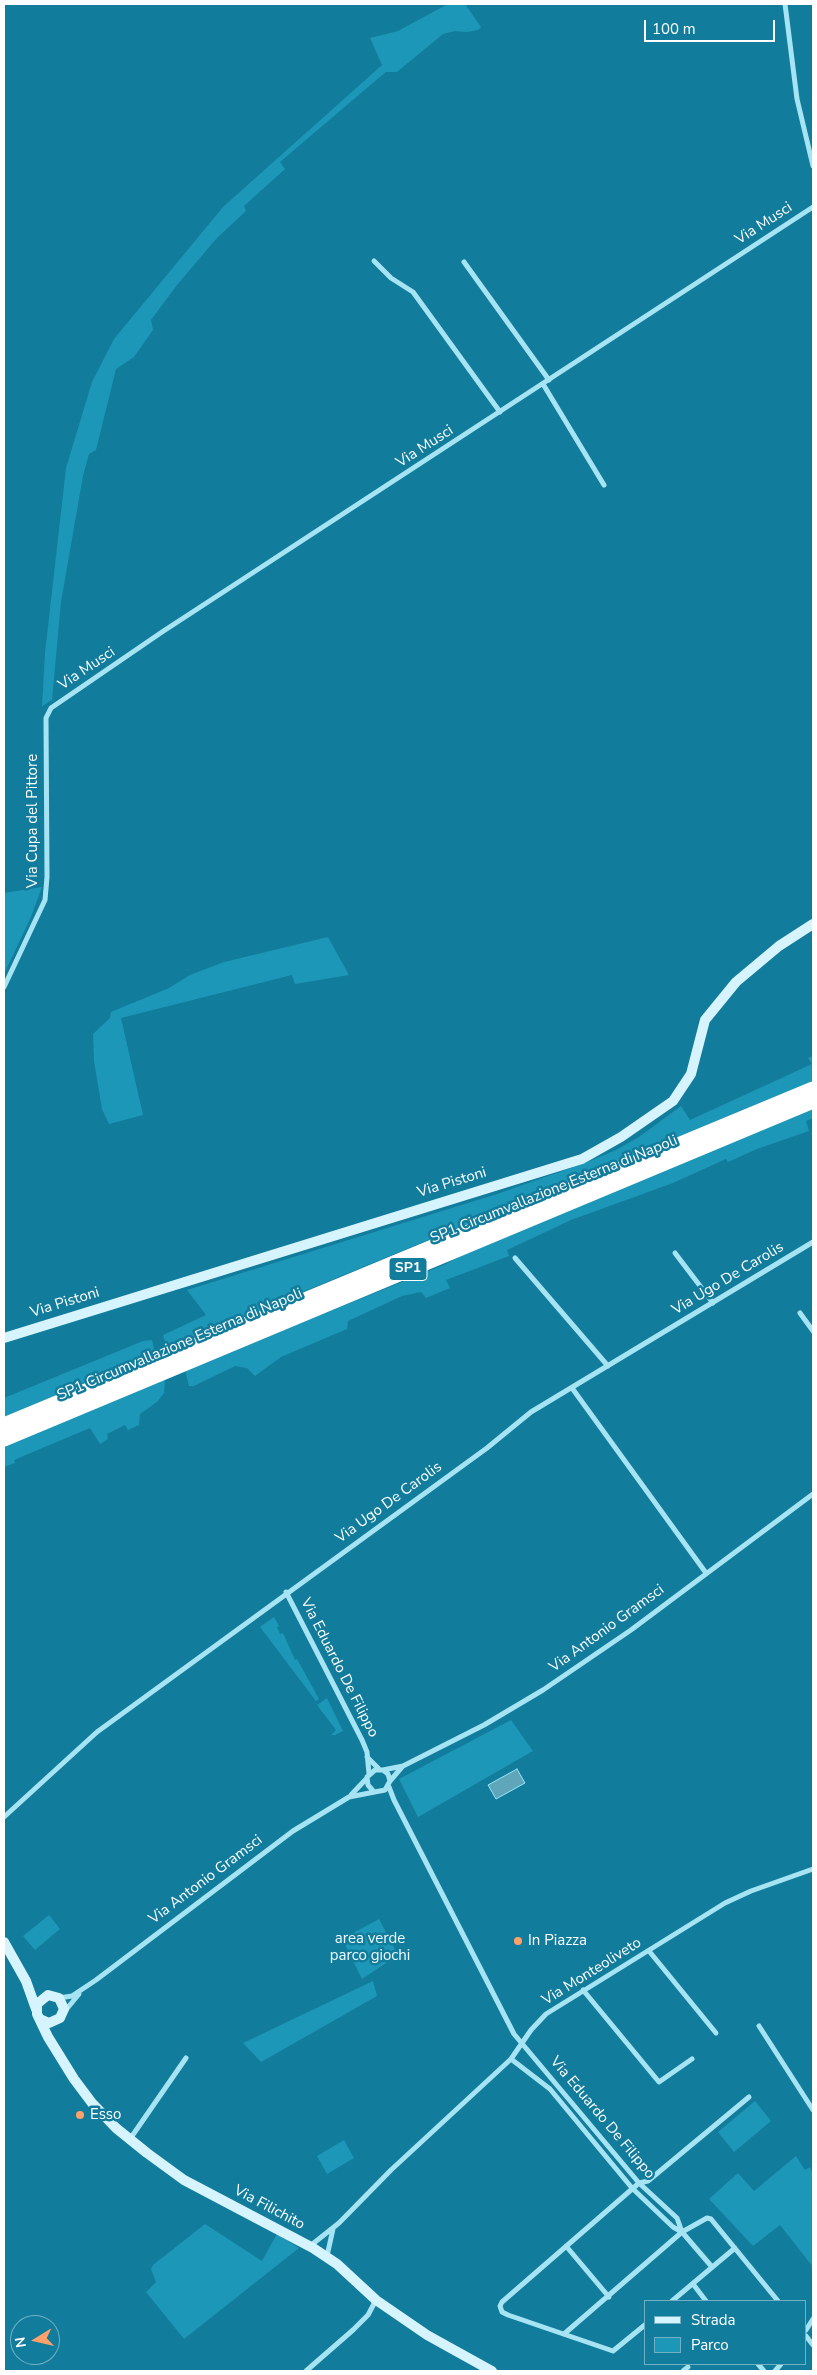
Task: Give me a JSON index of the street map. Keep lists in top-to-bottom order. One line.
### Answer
{"streets":{"highway":["SP1 Circumvallazione Esterna di Napoli","SP1"],"street":["Via Musci","Via Cupa del Pittore","Via Pistoni","Via Ugo De Carolis","Via Antonio Gramsci","Via Eduardo De Filippo","Via Monteoliveto","Via Filichito"]},"crossings":[["Via Musci","Via Cupa del Pittore"],["Via Ugo De Carolis","Via Eduardo De Filippo"],["Via Antonio Gramsci","Via Eduardo De Filippo"],["Via Antonio Gramsci","Via Filichito"],["Via Eduardo De Filippo","Via Monteoliveto"],["Via Monteoliveto","Via Filichito"]],"parks":["area verde parco giochi"],"places":["In Piazza","Esso"],"legend":["Strada","Parco"],"scale_bar":"100 m","north":"left"}
